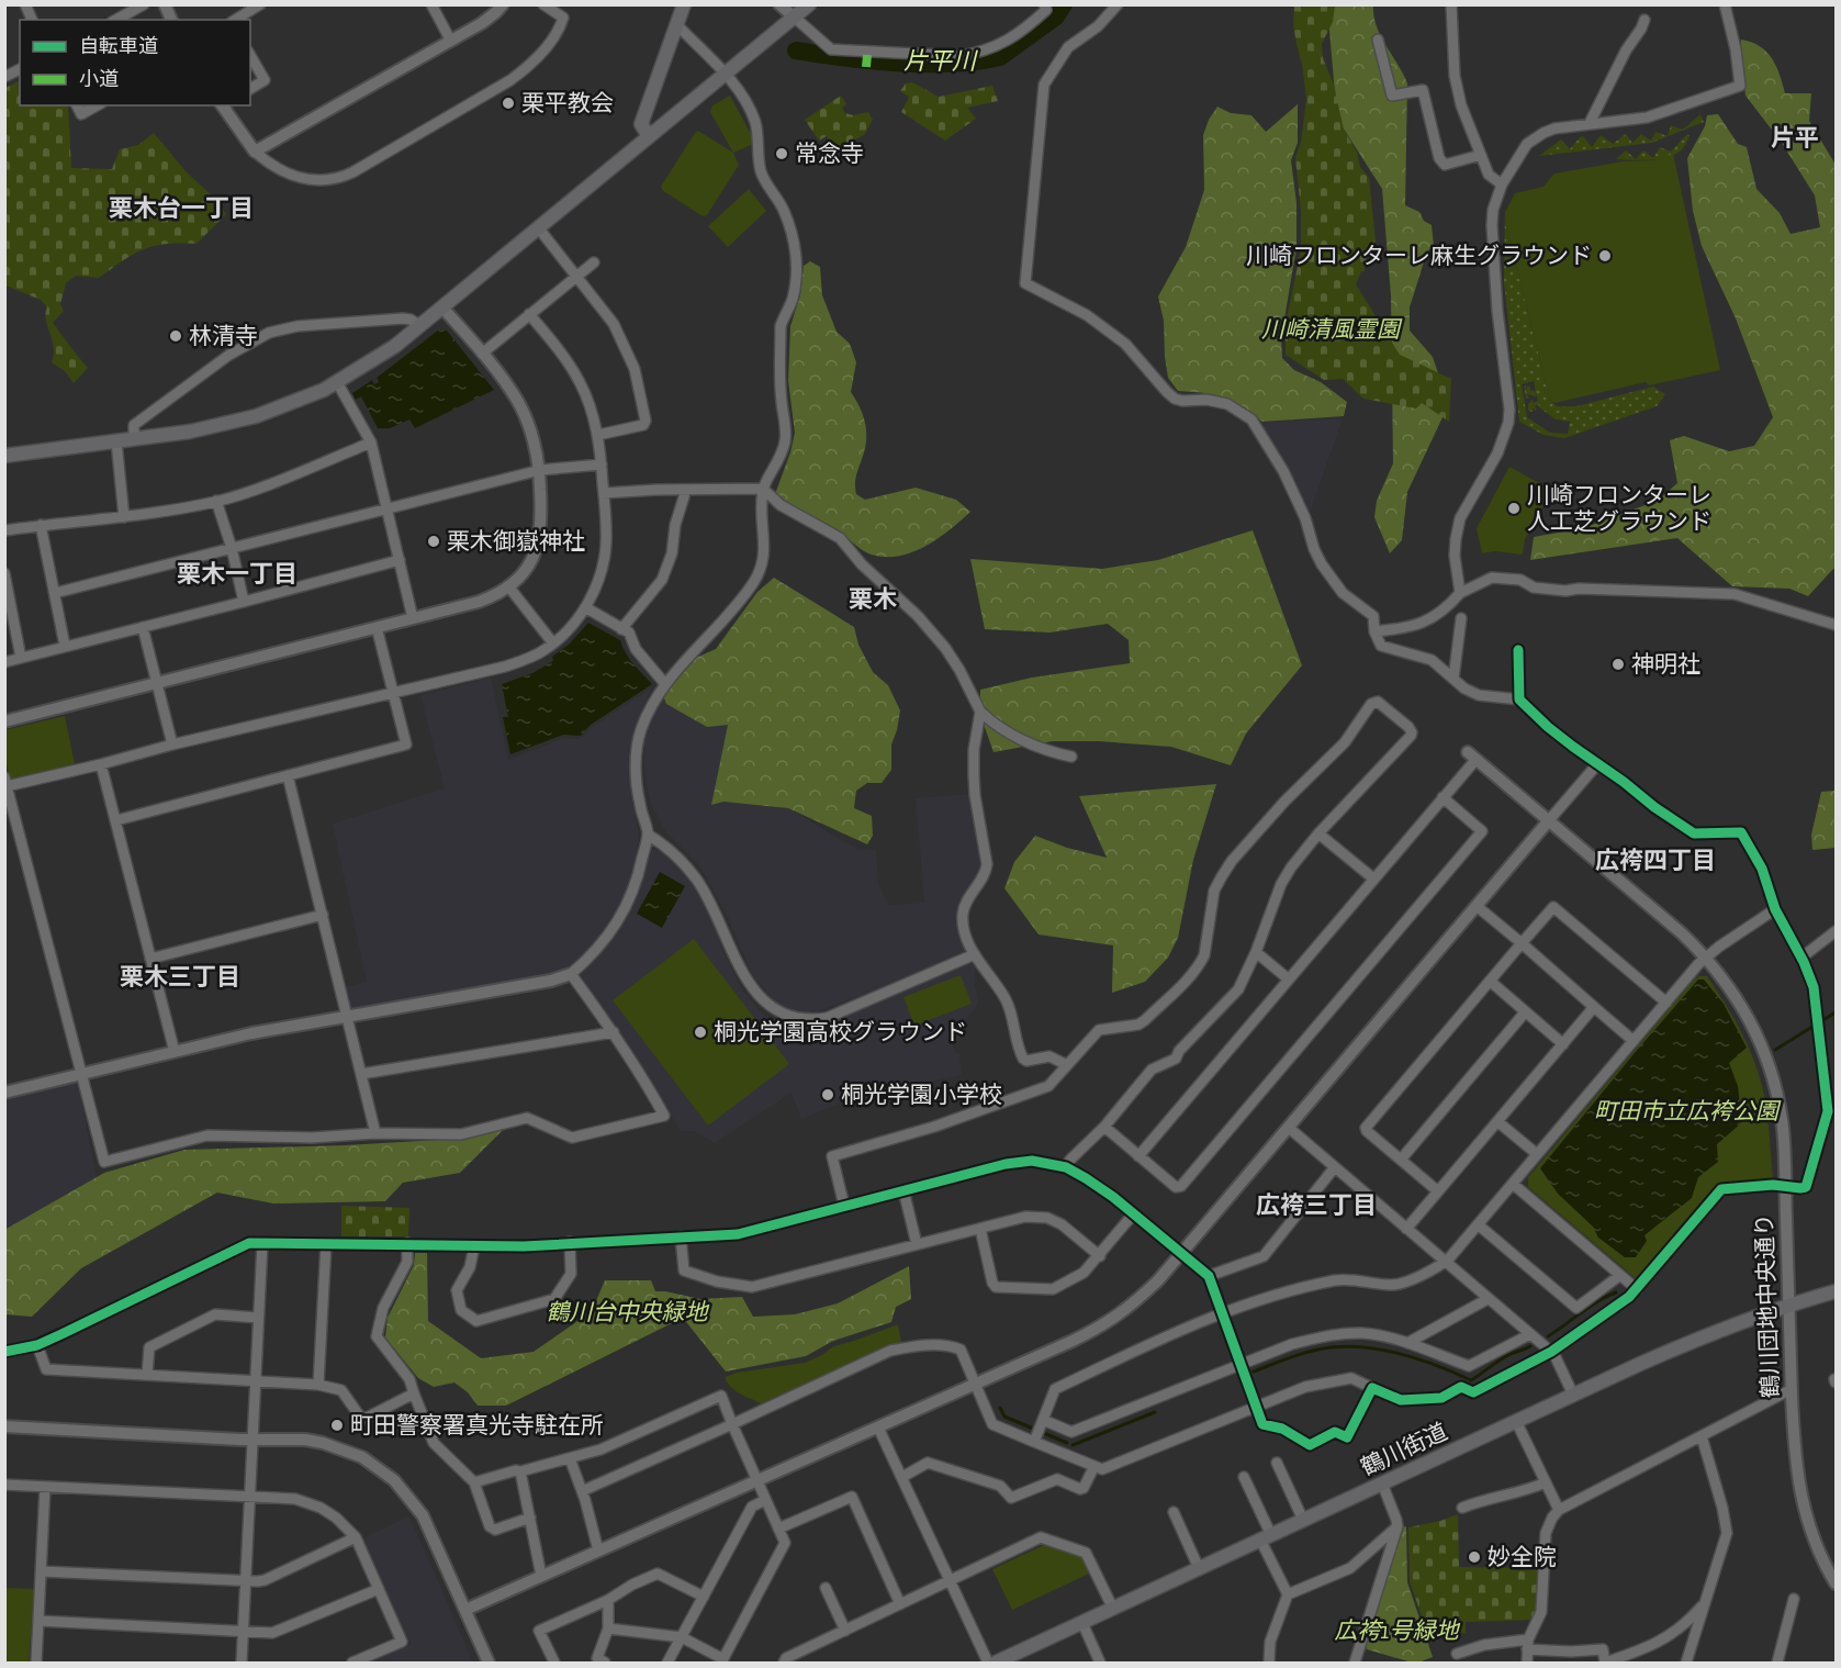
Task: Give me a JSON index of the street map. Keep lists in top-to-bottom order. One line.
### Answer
{"streets":{"main road":["鶴川街道"],"street":["鶴川団地中央通り"]},"crossings":[["鶴川団地中央通り","鶴川街道"]],"districts":["片平","栗木台一丁目","栗木一丁目","栗木","広袴四丁目","栗木三丁目","広袴三丁目"],"water":["片平川"],"parks":["川崎清風霊園","町田市立広袴公園","鶴川台中央緑地","広袴1号緑地"],"places":["栗平教会","常念寺","川崎フロンターレ麻生グラウンド","林清寺","川崎フロンターレ 人工芝グラウンド","栗木御嶽神社","神明社","桐光学園高校グラウンド","桐光学園小学校","町田警察署真光寺駐在所","妙全院"],"legend":["自転車道","小道"]}
